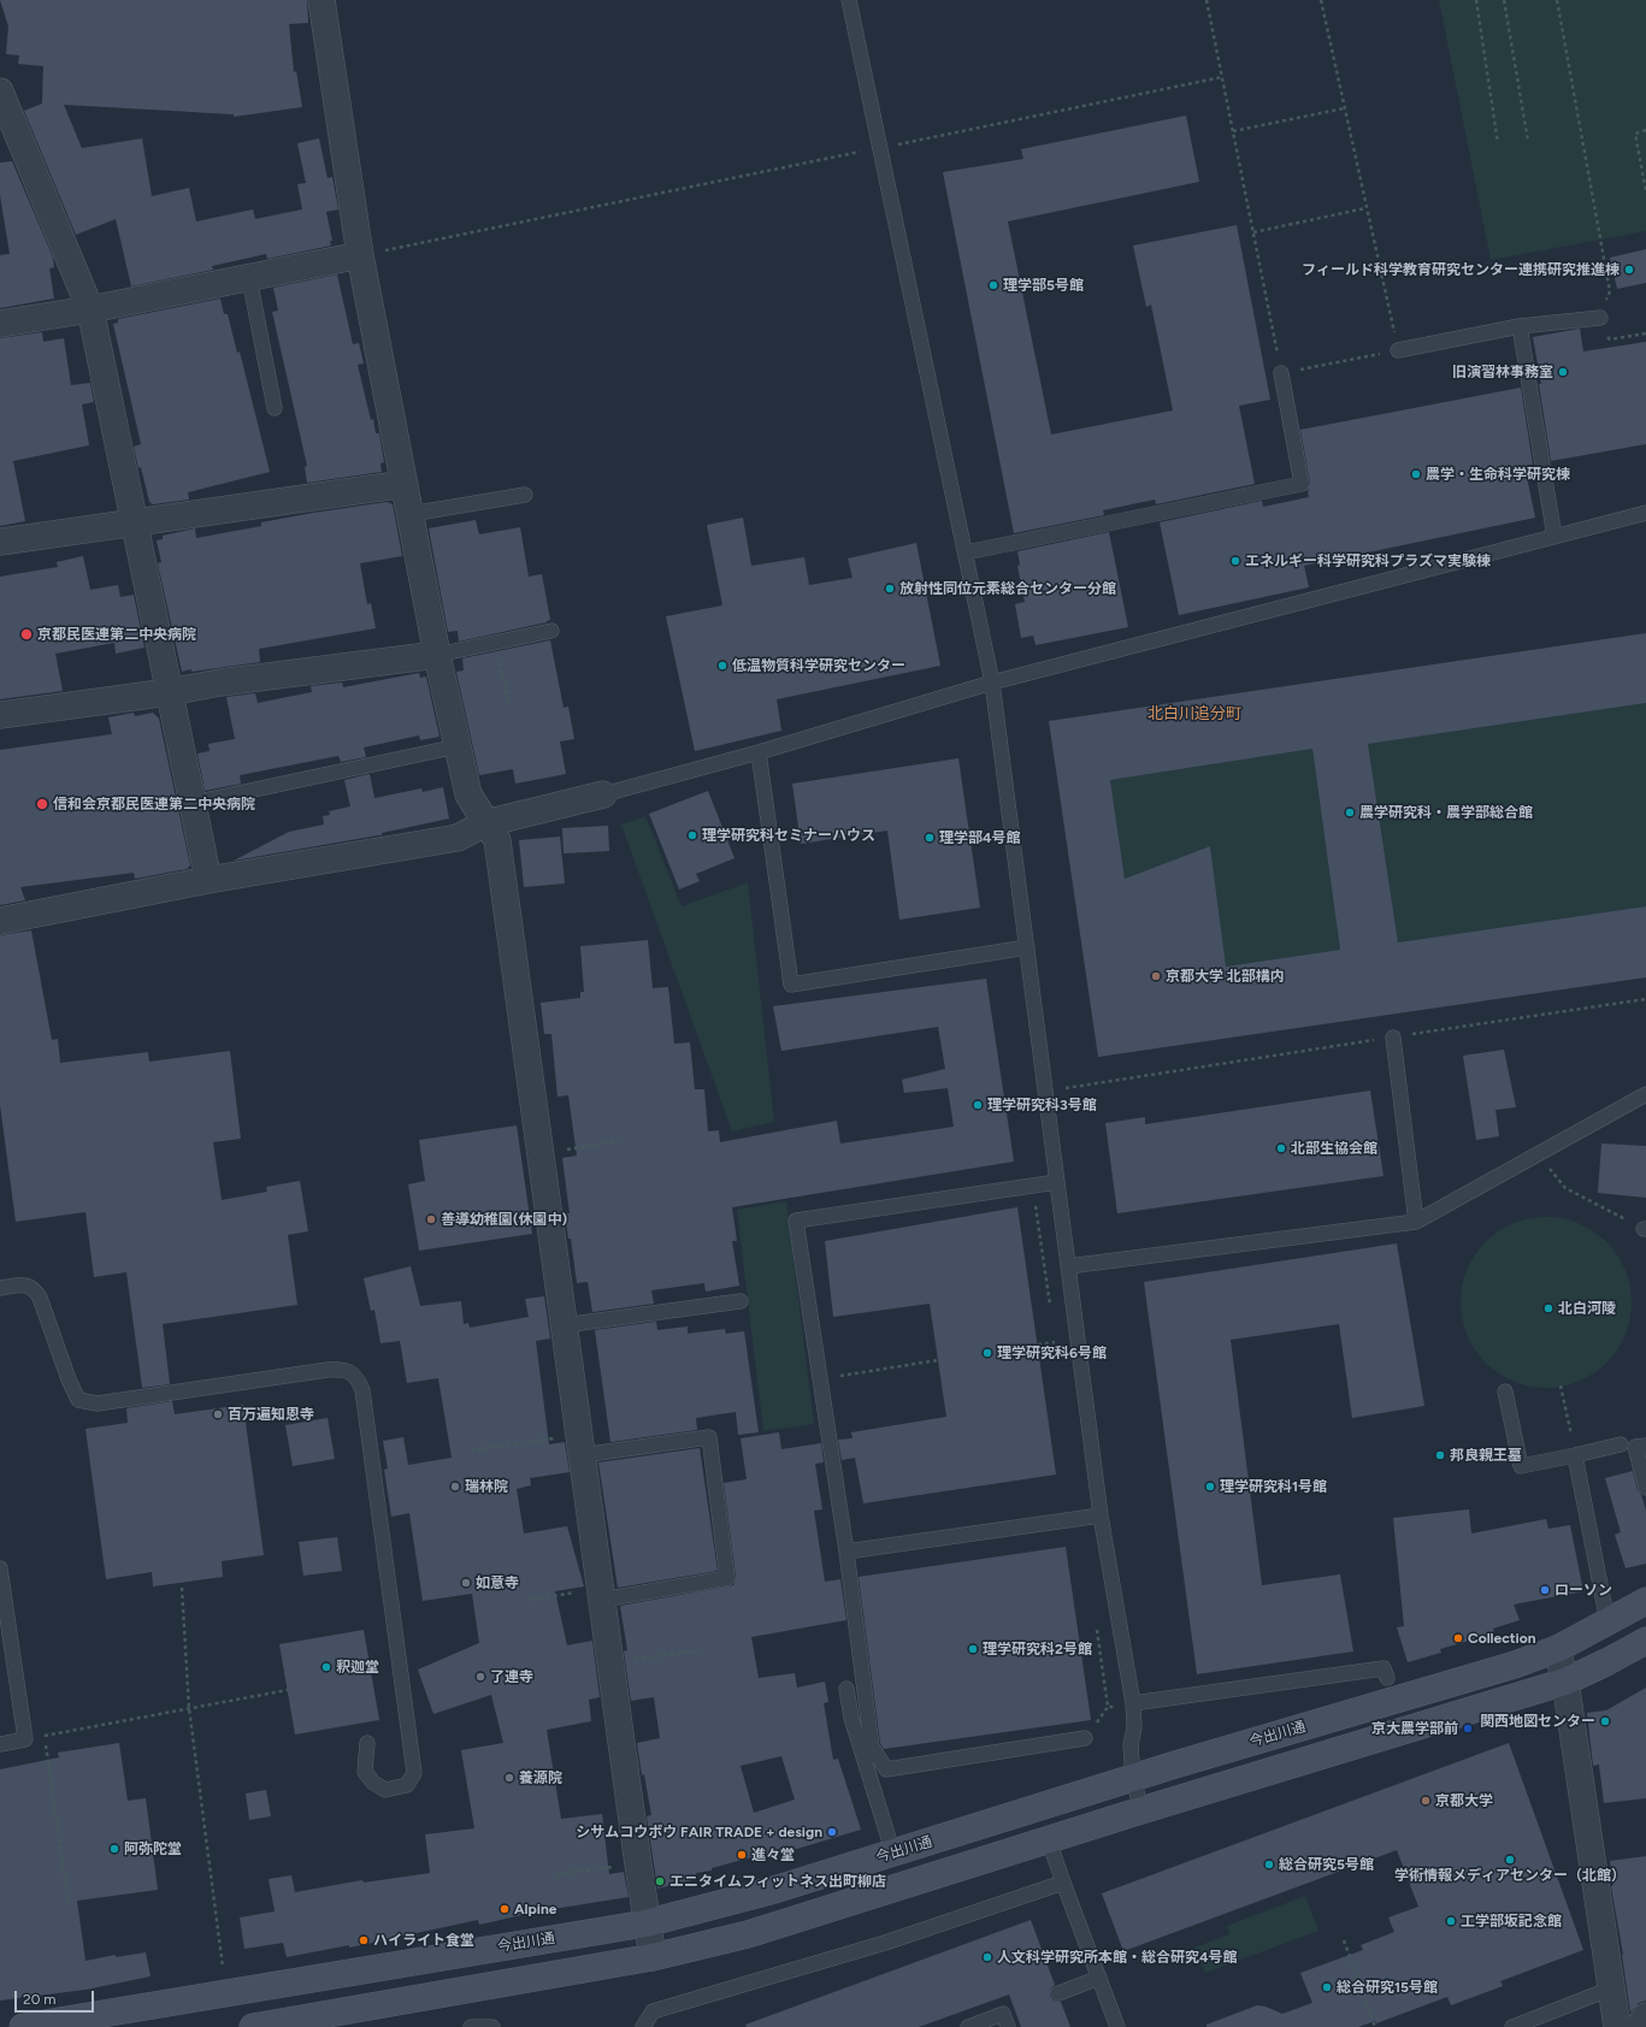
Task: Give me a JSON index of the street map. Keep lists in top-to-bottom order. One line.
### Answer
{"streets":{"main road":["今出川通"]},"districts":["北白川追分町"],"places":["フィールド科学教育研究センター連携研究推進棟","理学部5号館","旧演習林事務室","農学・生命科学研究棟","エネルギー科学研究科プラズマ実験棟","放射性同位元素総合センター分館","京都民医連第二中央病院","低温物質科学研究センター","信和会京都民医連第二中央病院","農学研究科・農学部総合館","理学研究科セミナーハウス","理学部4号館","京都大学 北部構内","理学研究科3号館","北部生協会館","善導幼稚園(休園中)","北白河陵","理学研究科6号館","百万遍知恩寺","邦良親王墓","瑞林院","理学研究科1号館","如意寺","ローソン","Collection","理学研究科2号館","釈迦堂","了連寺","関西地図センター","京大農学部前","養源院","京都大学","シサムコウボウ FAIR TRADE + design","阿弥陀堂","進々堂","学術情報メディアセンター（北館）","総合研究5号館","エニタイムフィットネス出町柳店","Alpine","工学部坂記念館","ハイライト食堂","人文科学研究所本館・総合研究4号館","総合研究15号館"],"scale_bar":"20 m"}
